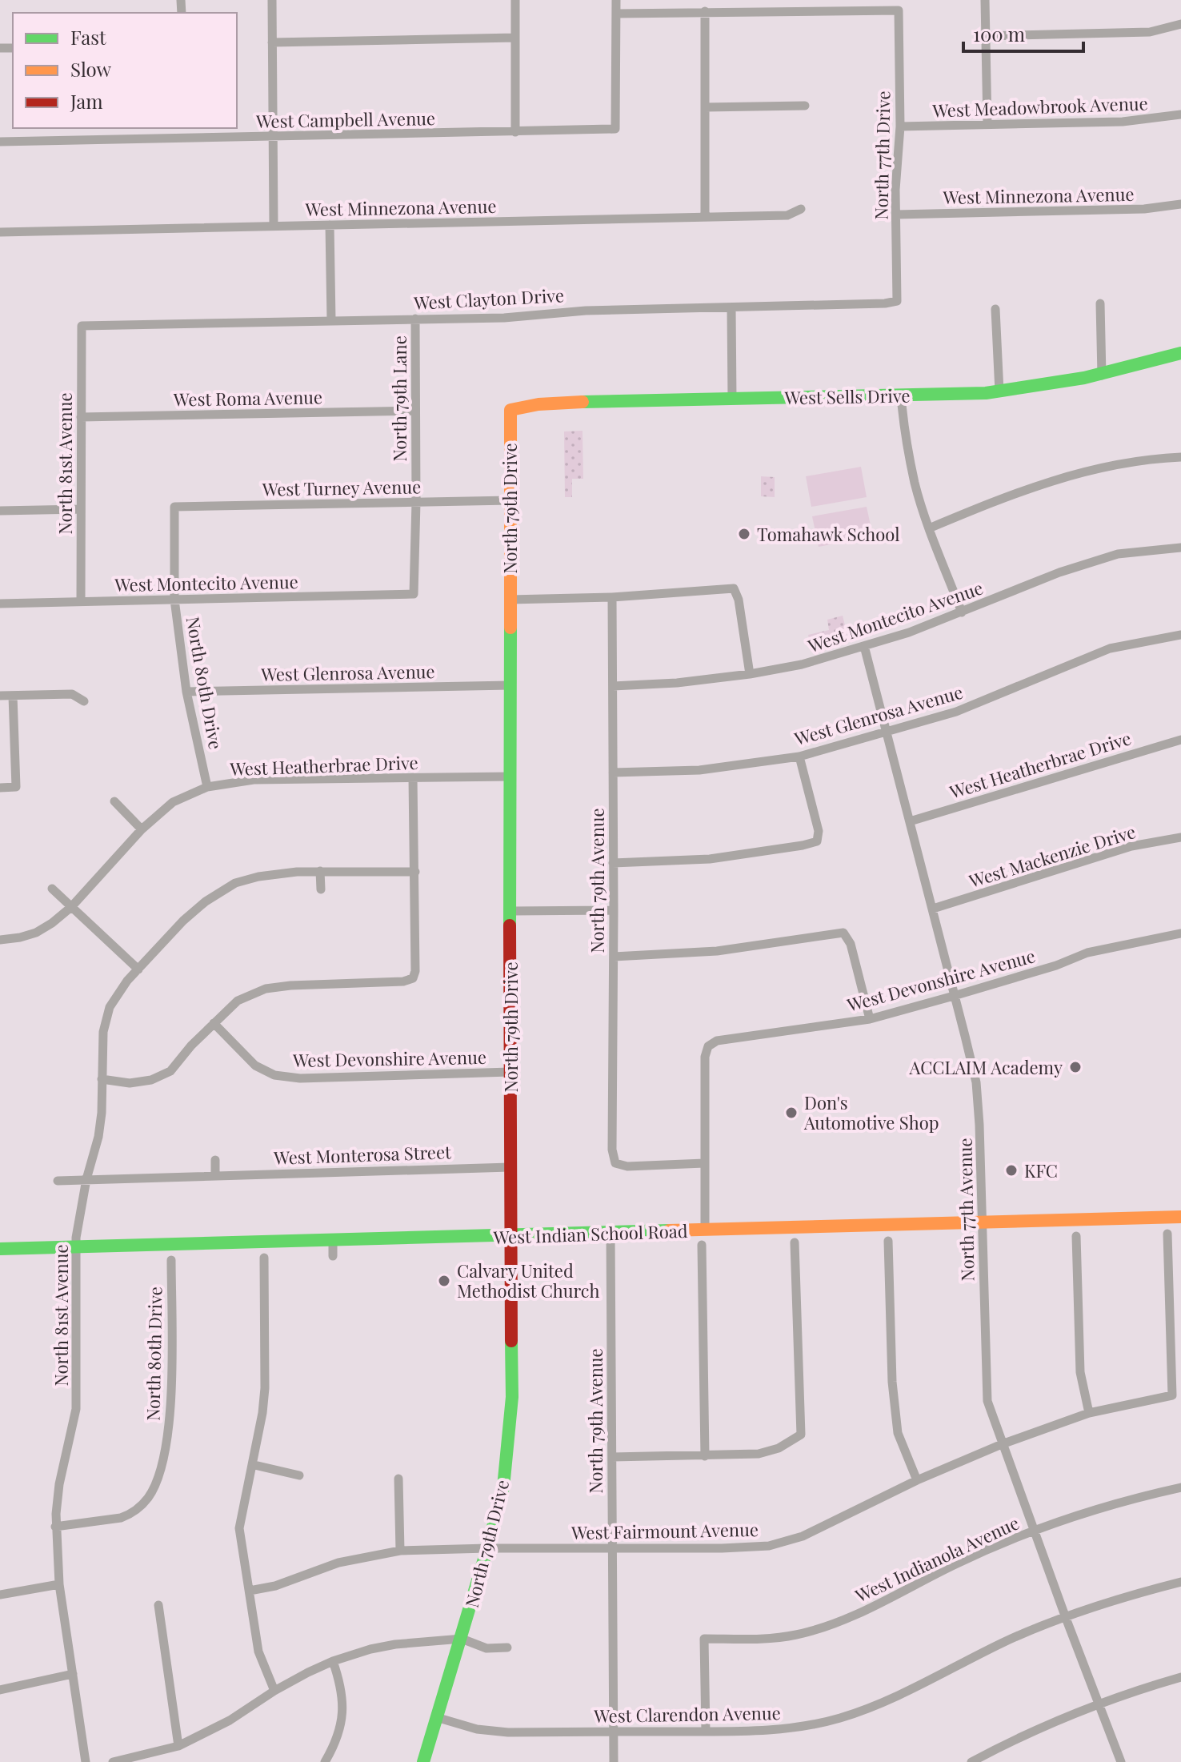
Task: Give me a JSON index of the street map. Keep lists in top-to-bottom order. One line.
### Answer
{"streets":{"street":["West Meadowbrook Avenue","West Campbell Avenue","North 77th Drive","West Minnezona Avenue","West Clayton Drive","West Sells Drive","West Roma Avenue","North 79th Lane","North 81st Avenue","West Turney Avenue","North 79th Drive","West Montecito Avenue","West Glenrosa Avenue","North 80th Drive","West Heatherbrae Drive","West Mackenzie Drive","North 79th Avenue","West Devonshire Avenue","West Monterosa Street","North 77th Avenue","West Indian School Road","West Fairmount Avenue","West Indianola Avenue","West Clarendon Avenue"]},"crossings":[["West Meadowbrook Avenue","North 77th Drive"],["North 77th Drive","West Minnezona Avenue"],["North 77th Drive","West Clayton Drive"],["West Clayton Drive","North 79th Lane"],["West Clayton Drive","North 81st Avenue"],["West Sells Drive","North 79th Drive"],["West Roma Avenue","North 79th Lane"],["West Roma Avenue","North 81st Avenue"],["North 79th Lane","West Turney Avenue"],["North 79th Lane","West Montecito Avenue"],["North 81st Avenue","West Montecito Avenue"],["North 81st Avenue","North 80th Drive"],["North 81st Avenue","West Monterosa Street"],["North 81st Avenue","West Indian School Road"],["West Turney Avenue","North 79th Drive"],["West Turney Avenue","North 80th Drive"],["North 79th Drive","West Glenrosa Avenue"],["North 79th Drive","West Heatherbrae Drive"],["North 79th Drive","West Devonshire Avenue"],["North 79th Drive","West Monterosa Street"],["North 79th Drive","West Indian School Road"],["North 79th Drive","West Fairmount Avenue"],["North 79th Drive","West Clarendon Avenue"],["West Montecito Avenue","North 80th Drive"],["West Montecito Avenue","North 79th Avenue"],["West Montecito Avenue","North 77th Avenue"],["West Glenrosa Avenue","North 80th Drive"],["West Glenrosa Avenue","North 79th Avenue"],["West Glenrosa Avenue","North 77th Avenue"],["North 80th Drive","West Heatherbrae Drive"],["West Heatherbrae Drive","North 77th Avenue"],["West Mackenzie Drive","North 77th Avenue"],["North 79th Avenue","West Devonshire Avenue"],["North 79th Avenue","West Indian School Road"],["North 79th Avenue","West Fairmount Avenue"],["North 79th Avenue","West Clarendon Avenue"],["West Devonshire Avenue","North 77th Avenue"],["North 77th Avenue","West Indian School Road"],["North 77th Avenue","West Fairmount Avenue"],["North 77th Avenue","West Indianola Avenue"],["North 77th Avenue","West Clarendon Avenue"],["West Indianola Avenue","West Clarendon Avenue"]],"places":["Tomahawk School","ACCLAIM Academy","Don's Automotive Shop","KFC","Calvary United Methodist Church"],"legend":["Fast","Slow","Jam"],"scale_bar":"100 m"}
